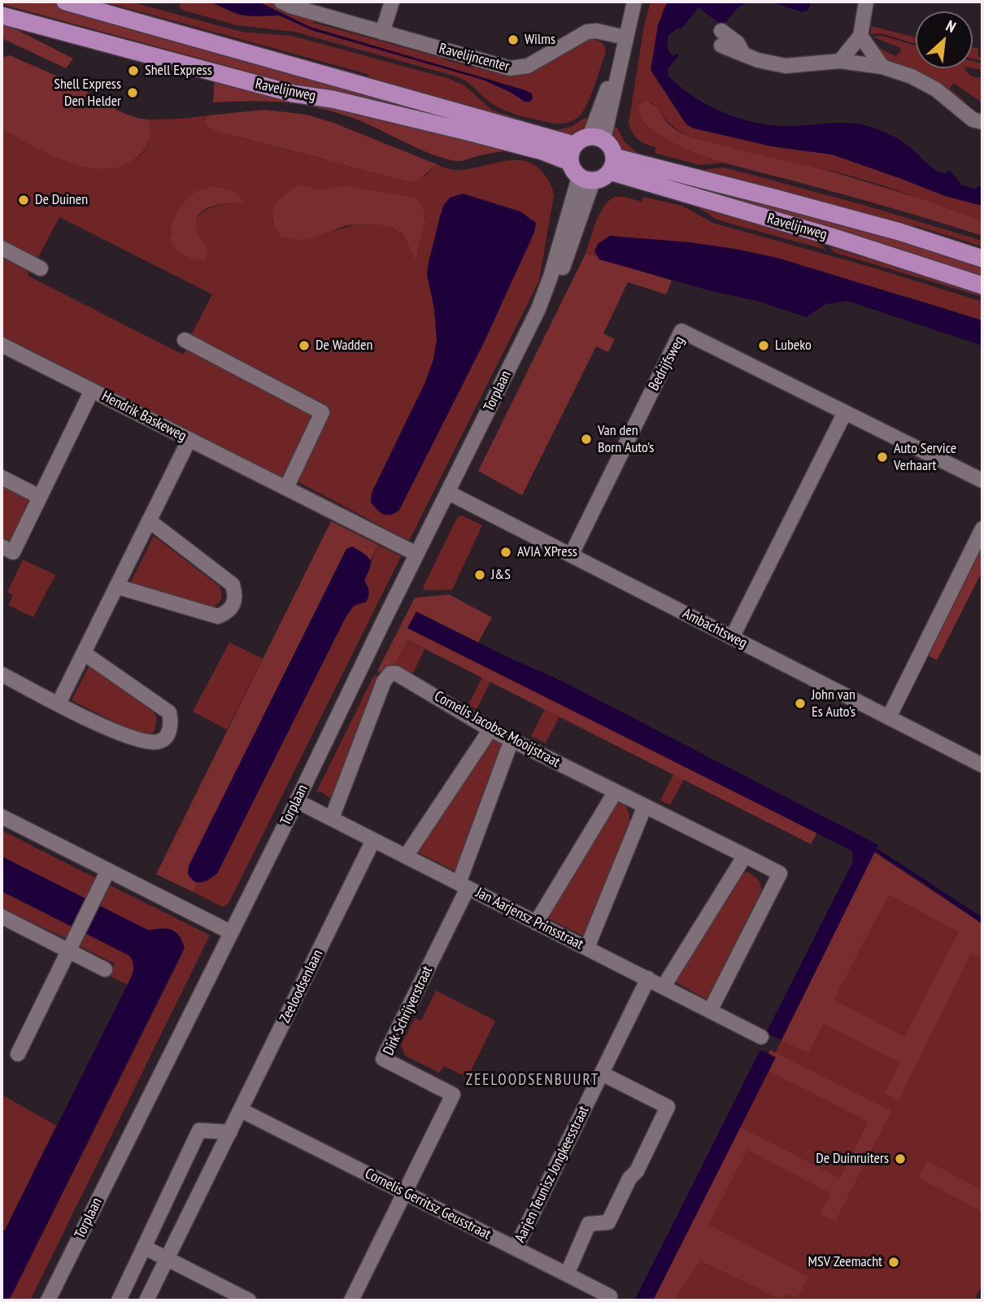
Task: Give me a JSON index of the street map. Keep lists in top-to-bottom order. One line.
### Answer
{"streets":{"main road":["Ravelijnweg"],"street":["Ravelijncenter","Bedrijfsweg","Torplaan","Hendrik Baskeweg","Ambachtsweg","Cornelis Jacobsz Mooijstraat","Jan Aarjensz Prinsstraat","Zeeloodsenlaan","Dirk Schrijverstraat","Aarjen Teunisz Jongkeesstraat","Cornelis Gerritsz Geusstraat"]},"crossings":[["Ravelijnweg","Torplaan"],["Bedrijfsweg","Ambachtsweg"],["Torplaan","Hendrik Baskeweg"],["Torplaan","Ambachtsweg"],["Torplaan","Jan Aarjensz Prinsstraat"],["Cornelis Jacobsz Mooijstraat","Jan Aarjensz Prinsstraat"],["Jan Aarjensz Prinsstraat","Zeeloodsenlaan"],["Jan Aarjensz Prinsstraat","Dirk Schrijverstraat"],["Jan Aarjensz Prinsstraat","Aarjen Teunisz Jongkeesstraat"],["Zeeloodsenlaan","Cornelis Gerritsz Geusstraat"],["Dirk Schrijverstraat","Cornelis Gerritsz Geusstraat"],["Aarjen Teunisz Jongkeesstraat","Cornelis Gerritsz Geusstraat"]],"districts":["ZEELOODSENBUURT"],"places":["Wilms","Shell Express","Shell Express Den Helder","De Duinen","De Wadden","Lubeko","Van den Born Auto's","Auto Service Verhaart","AVIA XPress","J&S","John van Es Auto's","De Duinruiters","MSV Zeemacht"],"north":"top right"}
